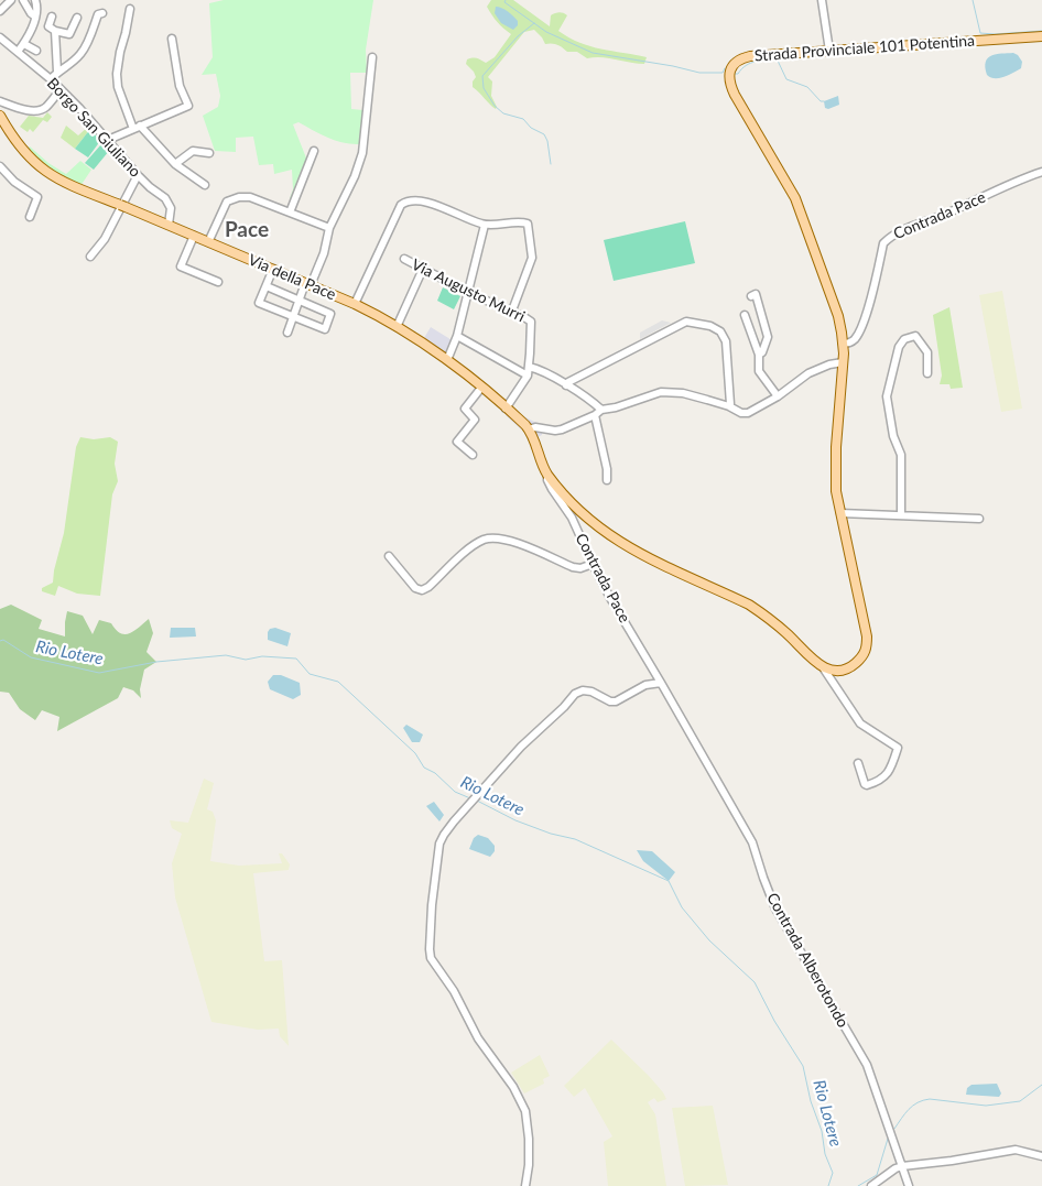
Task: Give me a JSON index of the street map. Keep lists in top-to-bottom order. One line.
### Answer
{"streets":{"main road":["Strada Provinciale 101 Potentina","Via della Pace"],"street":["Borgo San Giuliano","Contrada Pace","Via Augusto Murri","Contrada Alberotondo"]},"crossings":[["Strada Provinciale 101 Potentina","Contrada Pace"],["Borgo San Giuliano","Via della Pace"],["Contrada Pace","Via della Pace"],["Contrada Pace","Contrada Alberotondo"]],"districts":["Pace"],"water":["Rio Lotere"]}
